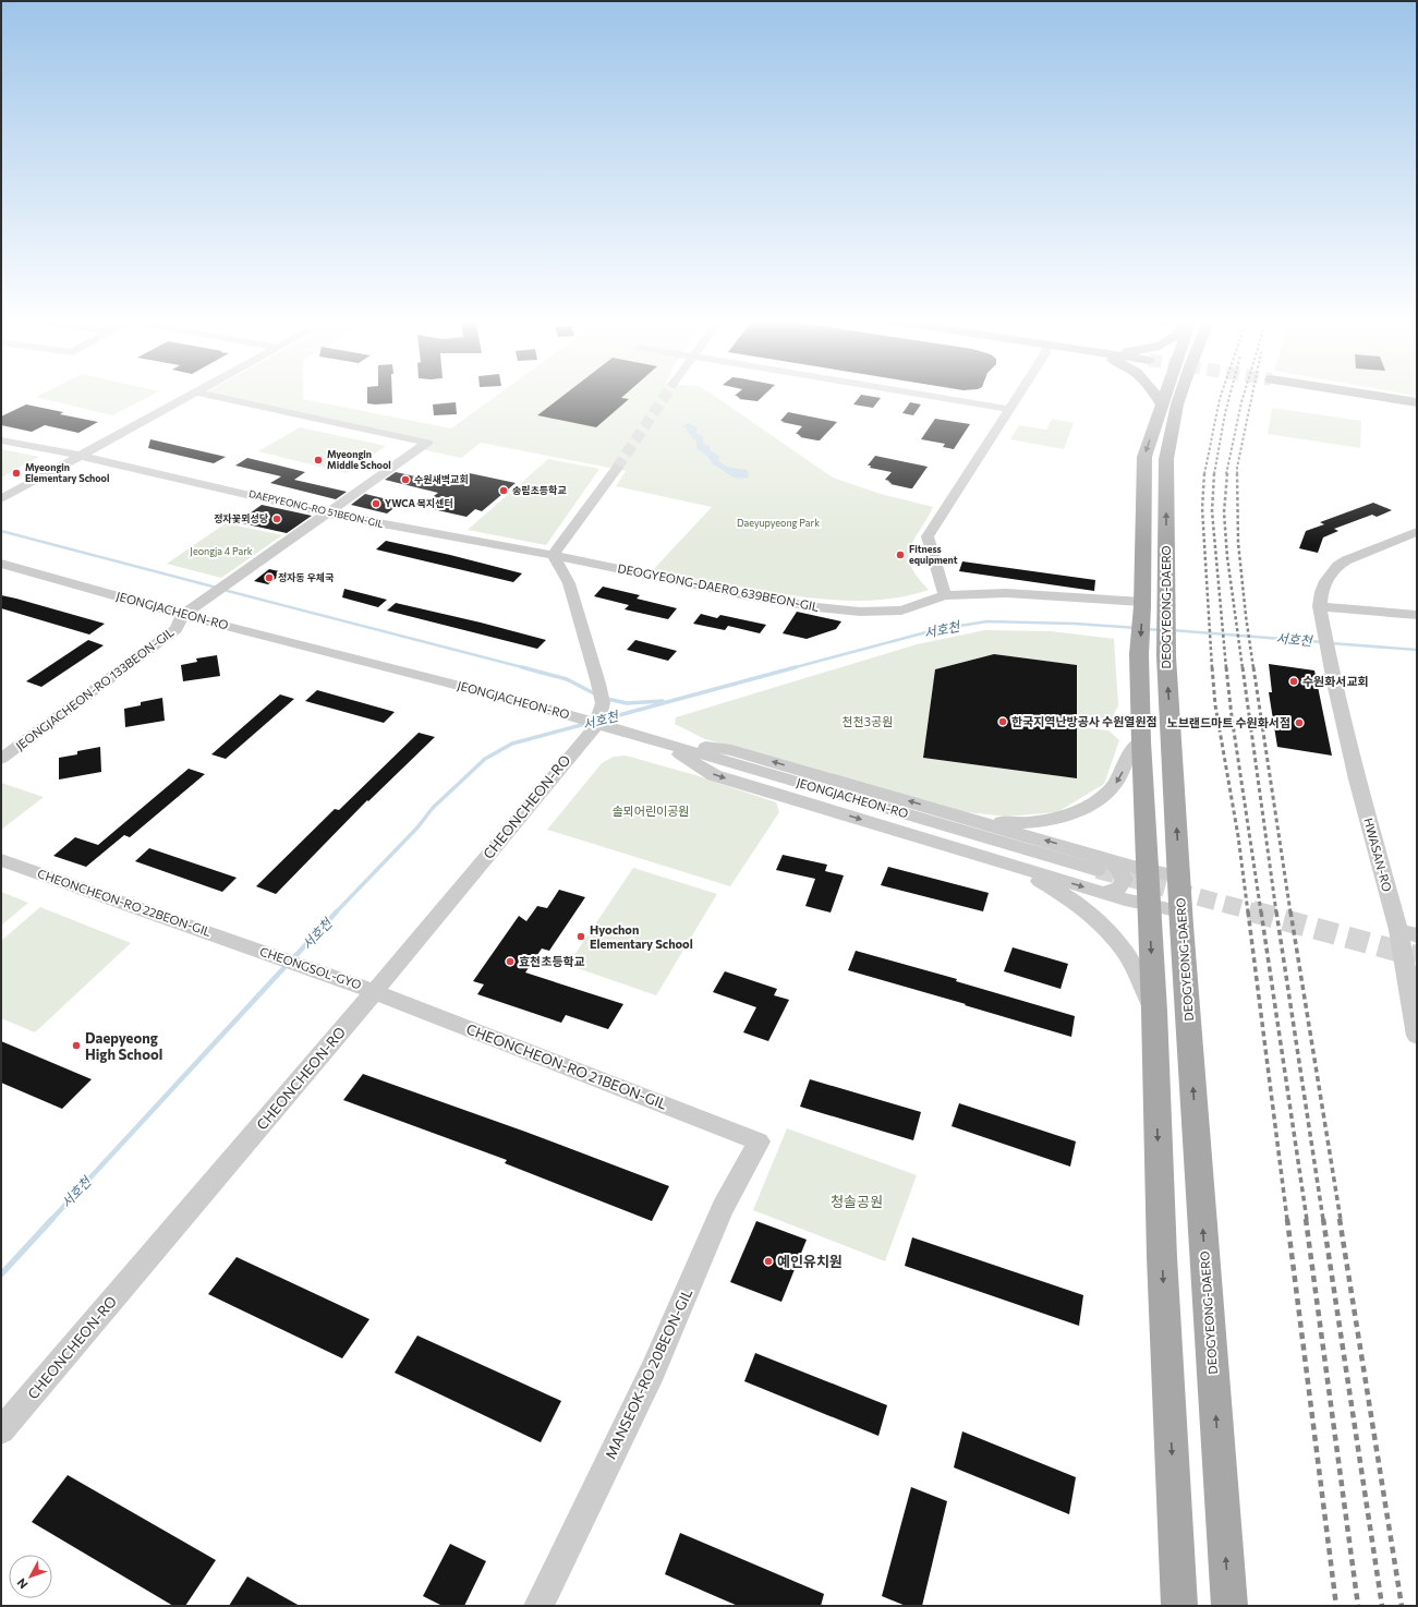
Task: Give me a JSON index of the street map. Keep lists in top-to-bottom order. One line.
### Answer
{"streets":{"main road":["DEOGYEONG-DAERO"],"street":["DAEPYEONG-RO 51BEON-GIL","DEOGYEONG-DAERO 639BEON-GIL","JEONGJACHEON-RO","JEONGJACHEON-RO 133BEON-GIL","CHEONCHEON-RO","HWASAN-RO","CHEONCHEON-RO 22BEON-GIL","CHEONGSOL-GYO","CHEONCHEON-RO 21BEON-GIL","MANSEOK-RO 20BEON-GIL"]},"crossings":[["DAEPYEONG-RO 51BEON-GIL","DEOGYEONG-DAERO 639BEON-GIL"],["DAEPYEONG-RO 51BEON-GIL","JEONGJACHEON-RO 133BEON-GIL"],["DEOGYEONG-DAERO 639BEON-GIL","DEOGYEONG-DAERO"],["JEONGJACHEON-RO","JEONGJACHEON-RO 133BEON-GIL"],["JEONGJACHEON-RO","CHEONCHEON-RO"],["CHEONCHEON-RO","CHEONGSOL-GYO"],["CHEONCHEON-RO","CHEONCHEON-RO 21BEON-GIL"],["CHEONCHEON-RO 22BEON-GIL","CHEONGSOL-GYO"],["CHEONGSOL-GYO","CHEONCHEON-RO 21BEON-GIL"],["CHEONCHEON-RO 21BEON-GIL","MANSEOK-RO 20BEON-GIL"]],"water":["서호천"],"parks":["Daeyupyeong Park","Jeongja 4 Park","천천3공원","솔뫼어린이공원","청솔공원"],"places":["Myeongin Middle School","Myeongin Elementary School","수원새벽교회","송림초등학교","YWCA 복지센터","정자꽃뫼성당","Fitness equipment","정자동 우체국","수원화서교회","한국지역난방공사 수원열원점","노브랜드마트 수원화서점","Hyochon Elementary School","효천초등학교","Daepyeong High School","예인유치원"],"north":"bottom left"}
